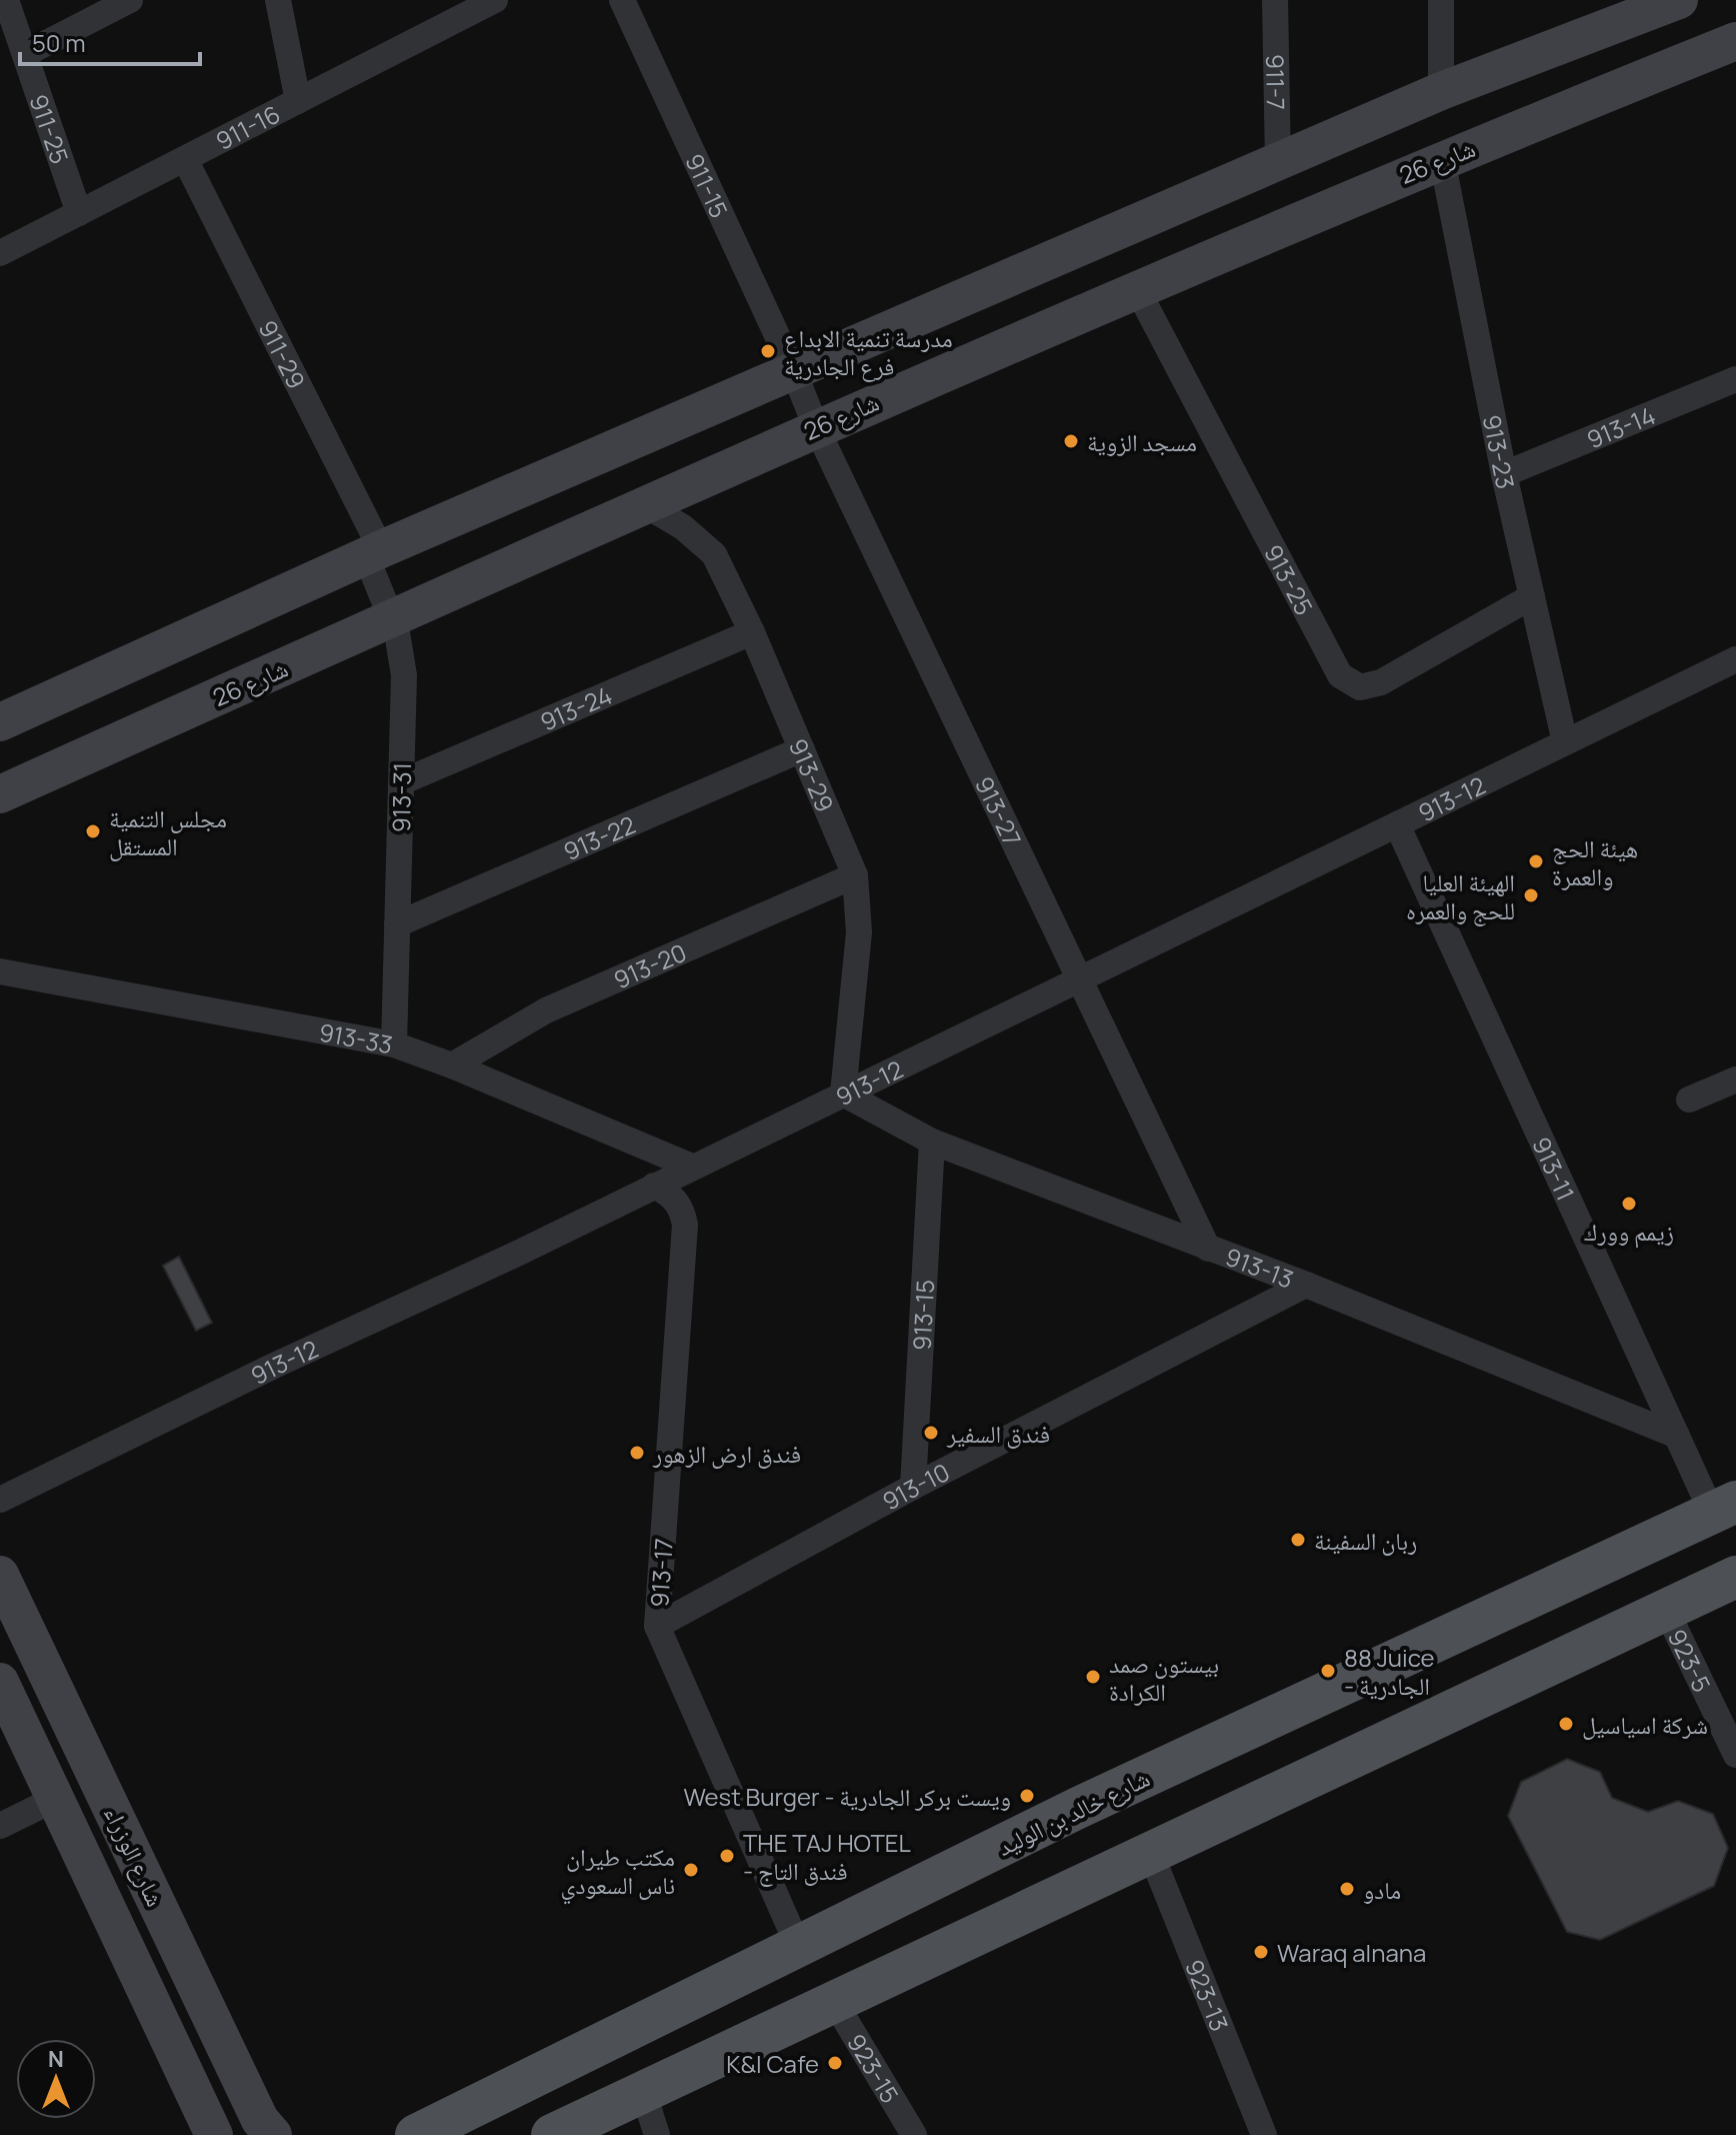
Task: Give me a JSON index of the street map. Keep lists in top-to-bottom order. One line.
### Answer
{"streets":{"main road":["شارع خالد بن الوليد"],"street":["911-7","911-16","911-25","شارع 26","911-15","911-29","913-14","913-23","913-25","913-24","913-29","913-31","913-12","913-27","913-22","913-20","913-33","913-11","913-13","913-15","913-10","913-17","923-5","شارع الوزراء","923-13","923-15"]},"crossings":[["911-16","911-25"],["911-16","911-29"],["شارع 26","913-23"],["شارع 26","913-25"],["شارع 26","913-29"],["شارع 26","913-31"],["شارع 26","913-27"],["911-15","913-27"],["911-29","913-31"],["913-14","913-23"],["913-23","913-25"],["913-23","913-12"],["913-24","913-29"],["913-24","913-31"],["913-29","913-12"],["913-29","913-22"],["913-29","913-20"],["913-29","913-13"],["913-31","913-22"],["913-31","913-33"],["913-12","913-27"],["913-12","913-33"],["913-12","913-11"],["913-12","913-13"],["913-12","913-17"],["913-27","913-13"],["913-20","913-33"],["913-11","913-13"],["913-11","شارع خالد بن الوليد"],["913-13","913-15"],["913-13","913-10"],["913-15","913-10"],["913-10","913-17"],["913-17","شارع خالد بن الوليد"]],"places":["مدرسة تنمية الابداع فرع الجادرية","مسجد الزوية","مجلس التنمية المستقل","هيئة الحج والعمرة","الهيئة العليا للحج والعمره","زيمم وورك","فندق السفير","فندق ارض الزهور","ربان السفينة","88 Juice - الجادرية","بيستون صمد الكرادة","شركة اسياسيل","West Burger - ويست بركر الجادرية","THE TAJ HOTEL - فندق التاج","مكتب طيران ناس السعودي","مادو","Waraq alnana","K&I Cafe"],"scale_bar":"50 m","north":"top"}
